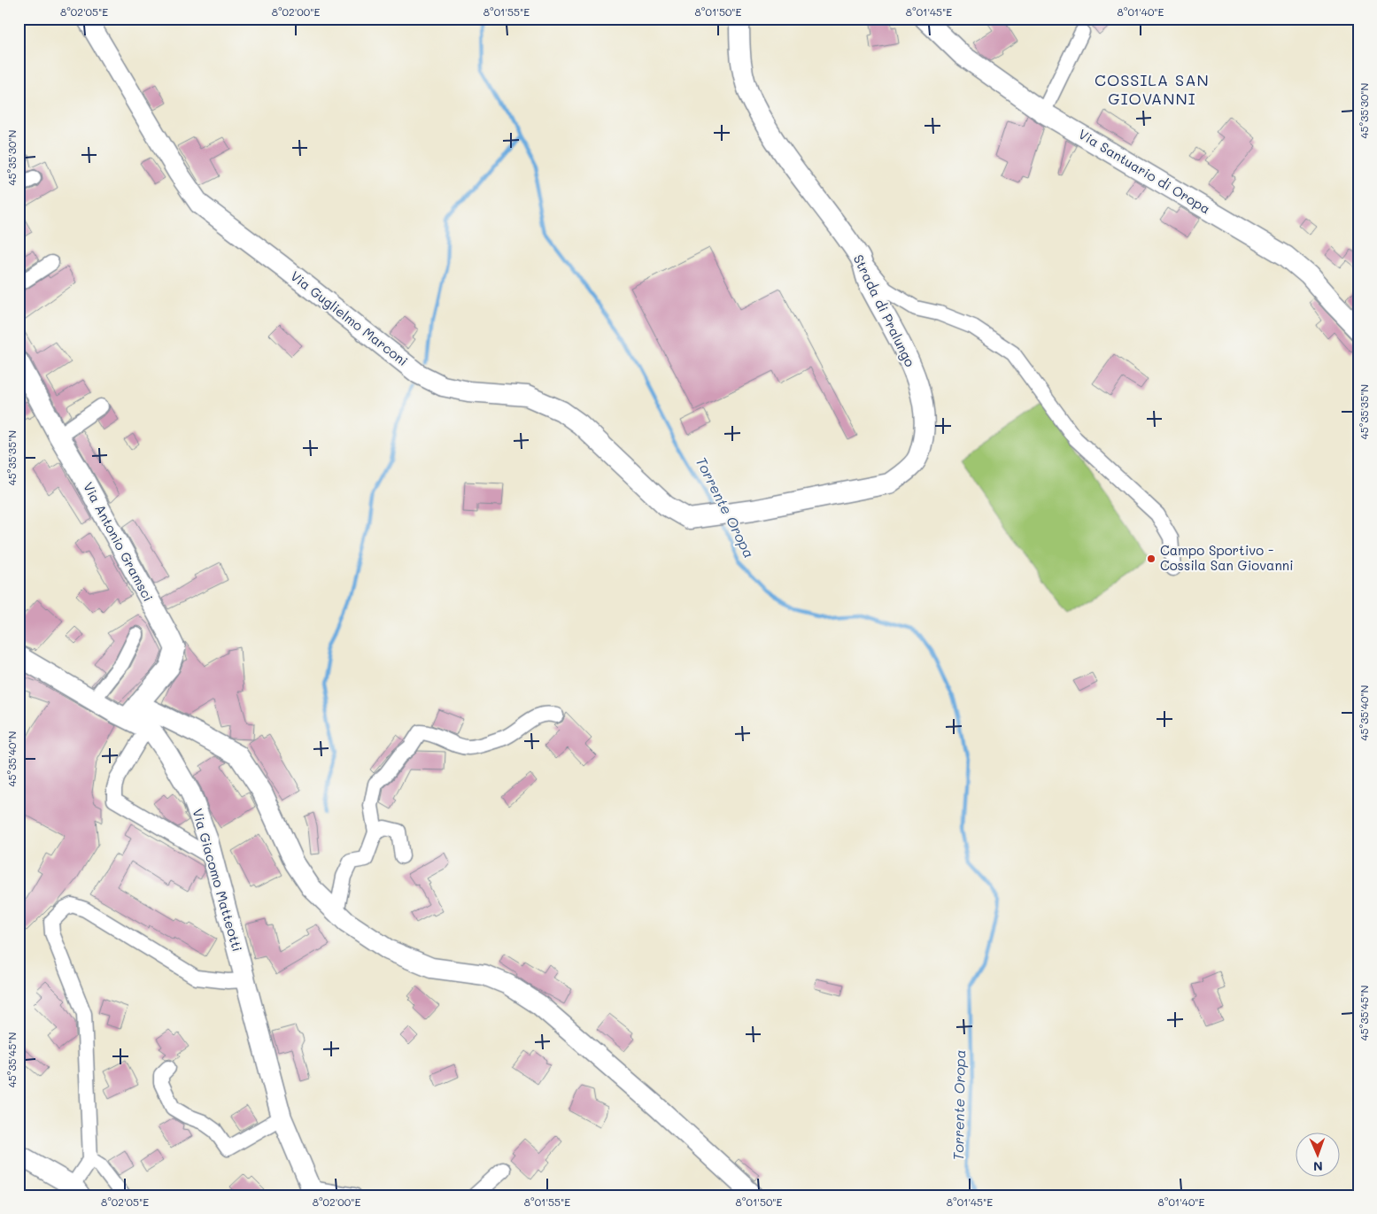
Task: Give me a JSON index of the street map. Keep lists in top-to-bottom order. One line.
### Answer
{"streets":{"street":["Via Santuario di Oropa","Strada di Pralungo","Via Guglielmo Marconi","Via Antonio Gramsci","Via Giacomo Matteotti"]},"crossings":[["Strada di Pralungo","Via Guglielmo Marconi"],["Via Antonio Gramsci","Via Giacomo Matteotti"]],"districts":["COSSILA SAN GIOVANNI"],"water":["Torrente Oropa"],"places":["Campo Sportivo - Cossila San Giovanni"],"north":"bottom","coordinates":["8°02'05\"E","8°02'00\"E","8°01'55\"E","8°01'50\"E","8°01'45\"E","8°01'40\"E","45°35'30\"N","45°35'35\"N","45°35'40\"N","45°35'45\"N"]}
